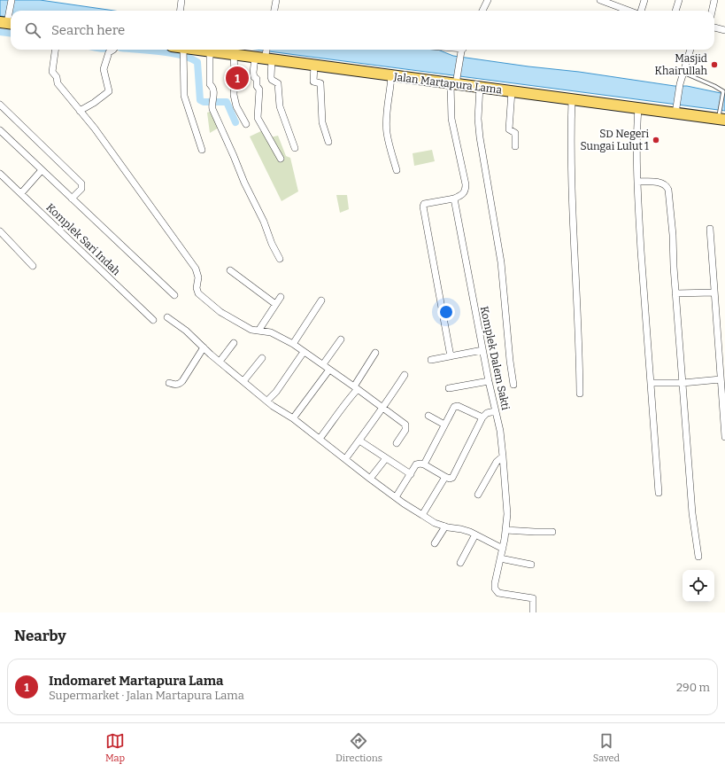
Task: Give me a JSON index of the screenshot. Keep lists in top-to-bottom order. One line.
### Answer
{"streets":{"main road":["Jalan Martapura Lama"],"street":["Komplek Sari Indah","Komplek Dalem Sakti"]},"places":["Masjid Khairullah","SD Negeri Sungai Lulut 1"],"page":{"search":"Search here","pins":"1","heading":"Nearby","list":[{"mark":"1","name":"Indomaret Martapura Lama","note":"Supermarket · Jalan Martapura Lama","value":"290 m"}],"nav":["Map","Directions","Saved"]}}
